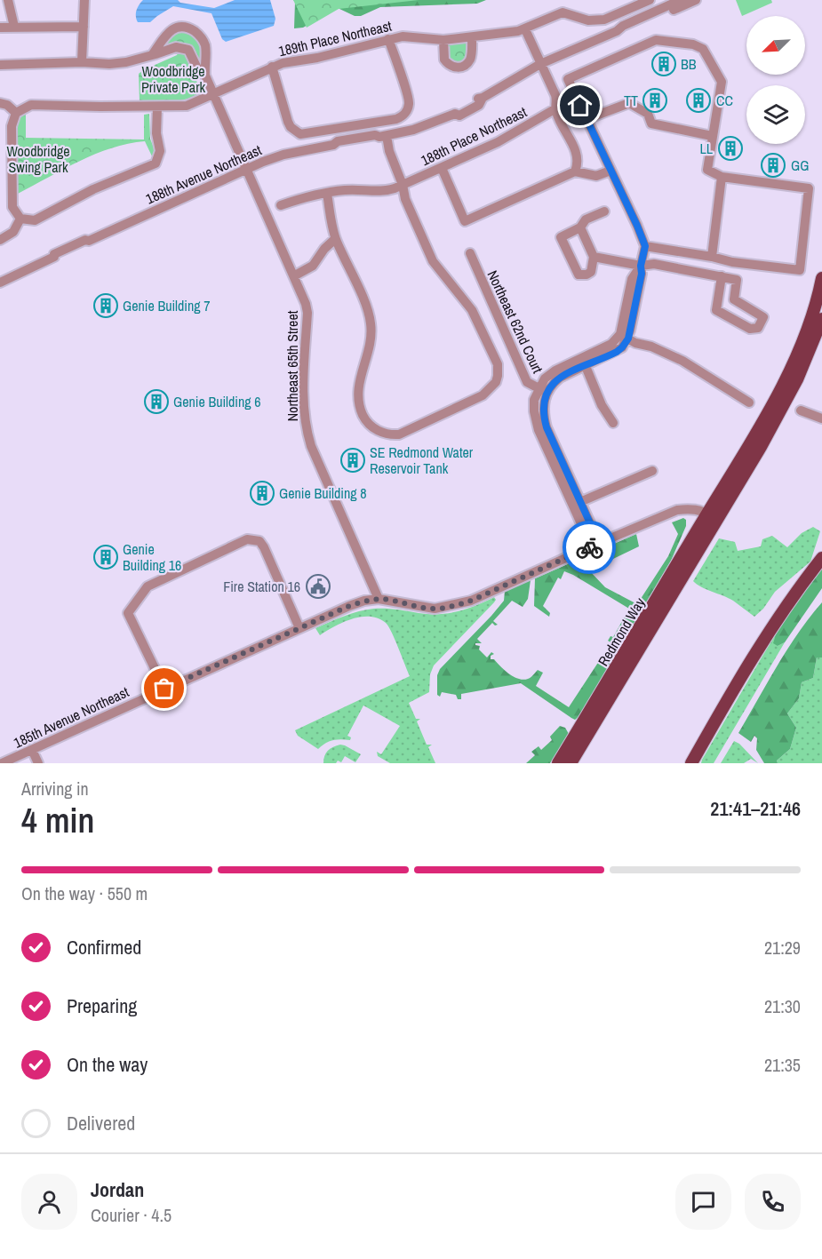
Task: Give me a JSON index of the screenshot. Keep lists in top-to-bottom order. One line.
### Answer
{"streets":{"main road":["Redmond Way"],"street":["189th Place Northeast","188th Place Northeast","188th Avenue Northeast","Northeast 62nd Court","Northeast 65th Street","185th Avenue Northeast"]},"crossings":[["189th Place Northeast","Northeast 65th Street"],["188th Avenue Northeast","Northeast 65th Street"],["Northeast 65th Street","185th Avenue Northeast"],["Redmond Way","185th Avenue Northeast"]],"parks":["Woodbridge Private Park","Woodbridge Swing Park"],"places":{"building":["BB","TT","CC","LL","GG","Genie Building 7","Genie Building 6","SE Redmond Water Reservoir Tank","Genie Building 8","Genie Building 16"],"public building":["Fire Station 16"]},"north":"bottom left","page":{"heading":["4 min","Arriving in","21:41–21:46"],"panel":["Jordan","Courier · 4.5"],"bar":"On the way · 550 m","list":[["Confirmed","21:29"],["Preparing","21:30"],["On the way","21:35"],"Delivered"]}}
